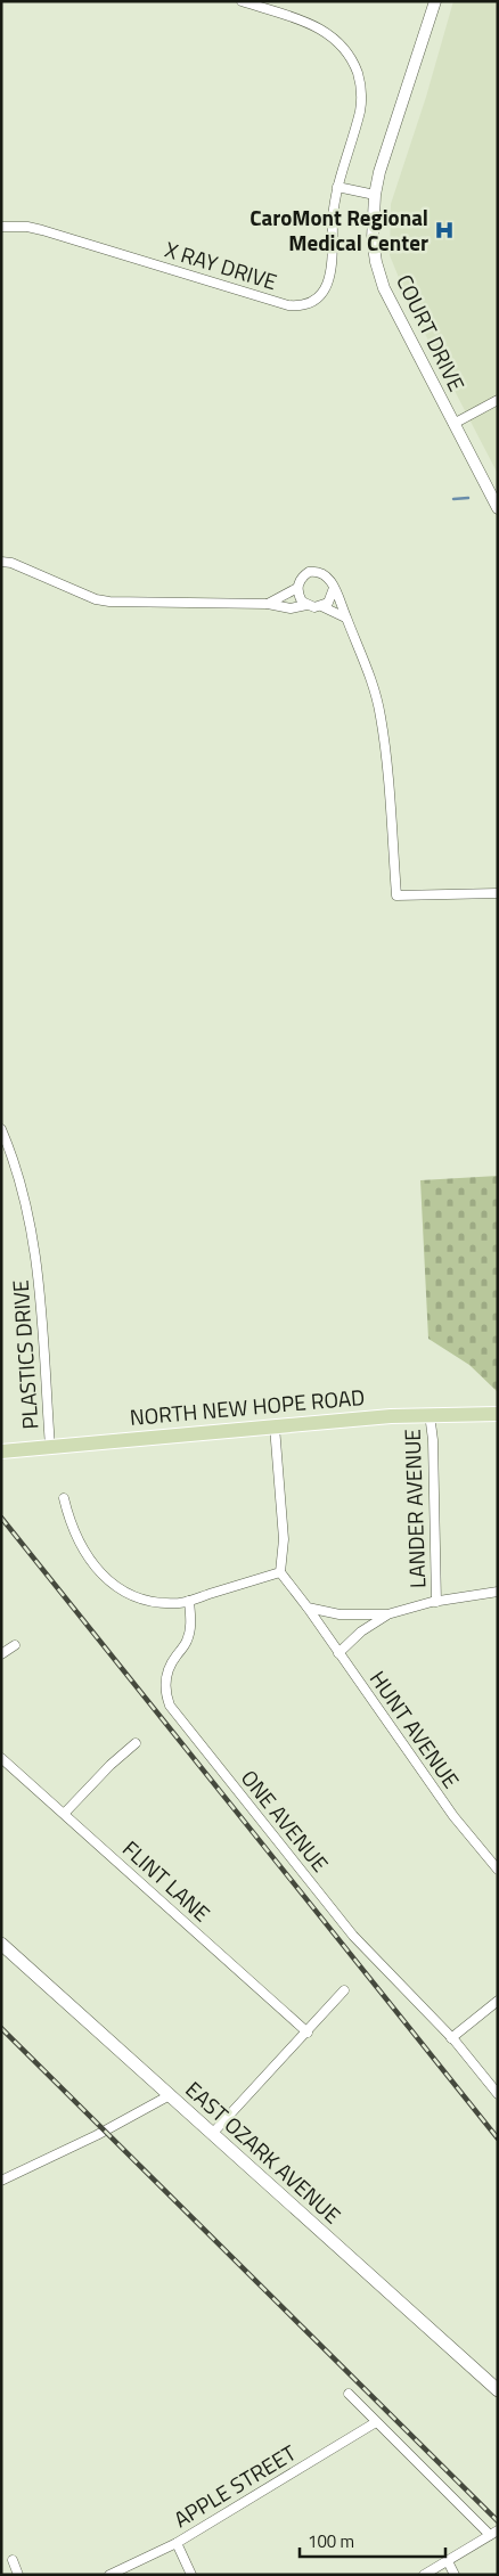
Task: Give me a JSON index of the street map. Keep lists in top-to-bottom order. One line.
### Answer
{"streets":{"main road":["NORTH NEW HOPE ROAD","EAST OZARK AVENUE"],"street":["X RAY DRIVE","COURT DRIVE","PLASTICS DRIVE","LANDER AVENUE","HUNT AVENUE","ONE AVENUE","FLINT LANE","APPLE STREET"]},"crossings":[["PLASTICS DRIVE","NORTH NEW HOPE ROAD"],["NORTH NEW HOPE ROAD","LANDER AVENUE"]],"places":{"hospital":["CaroMont Regional Medical Center"]},"scale_bar":"100 m"}
